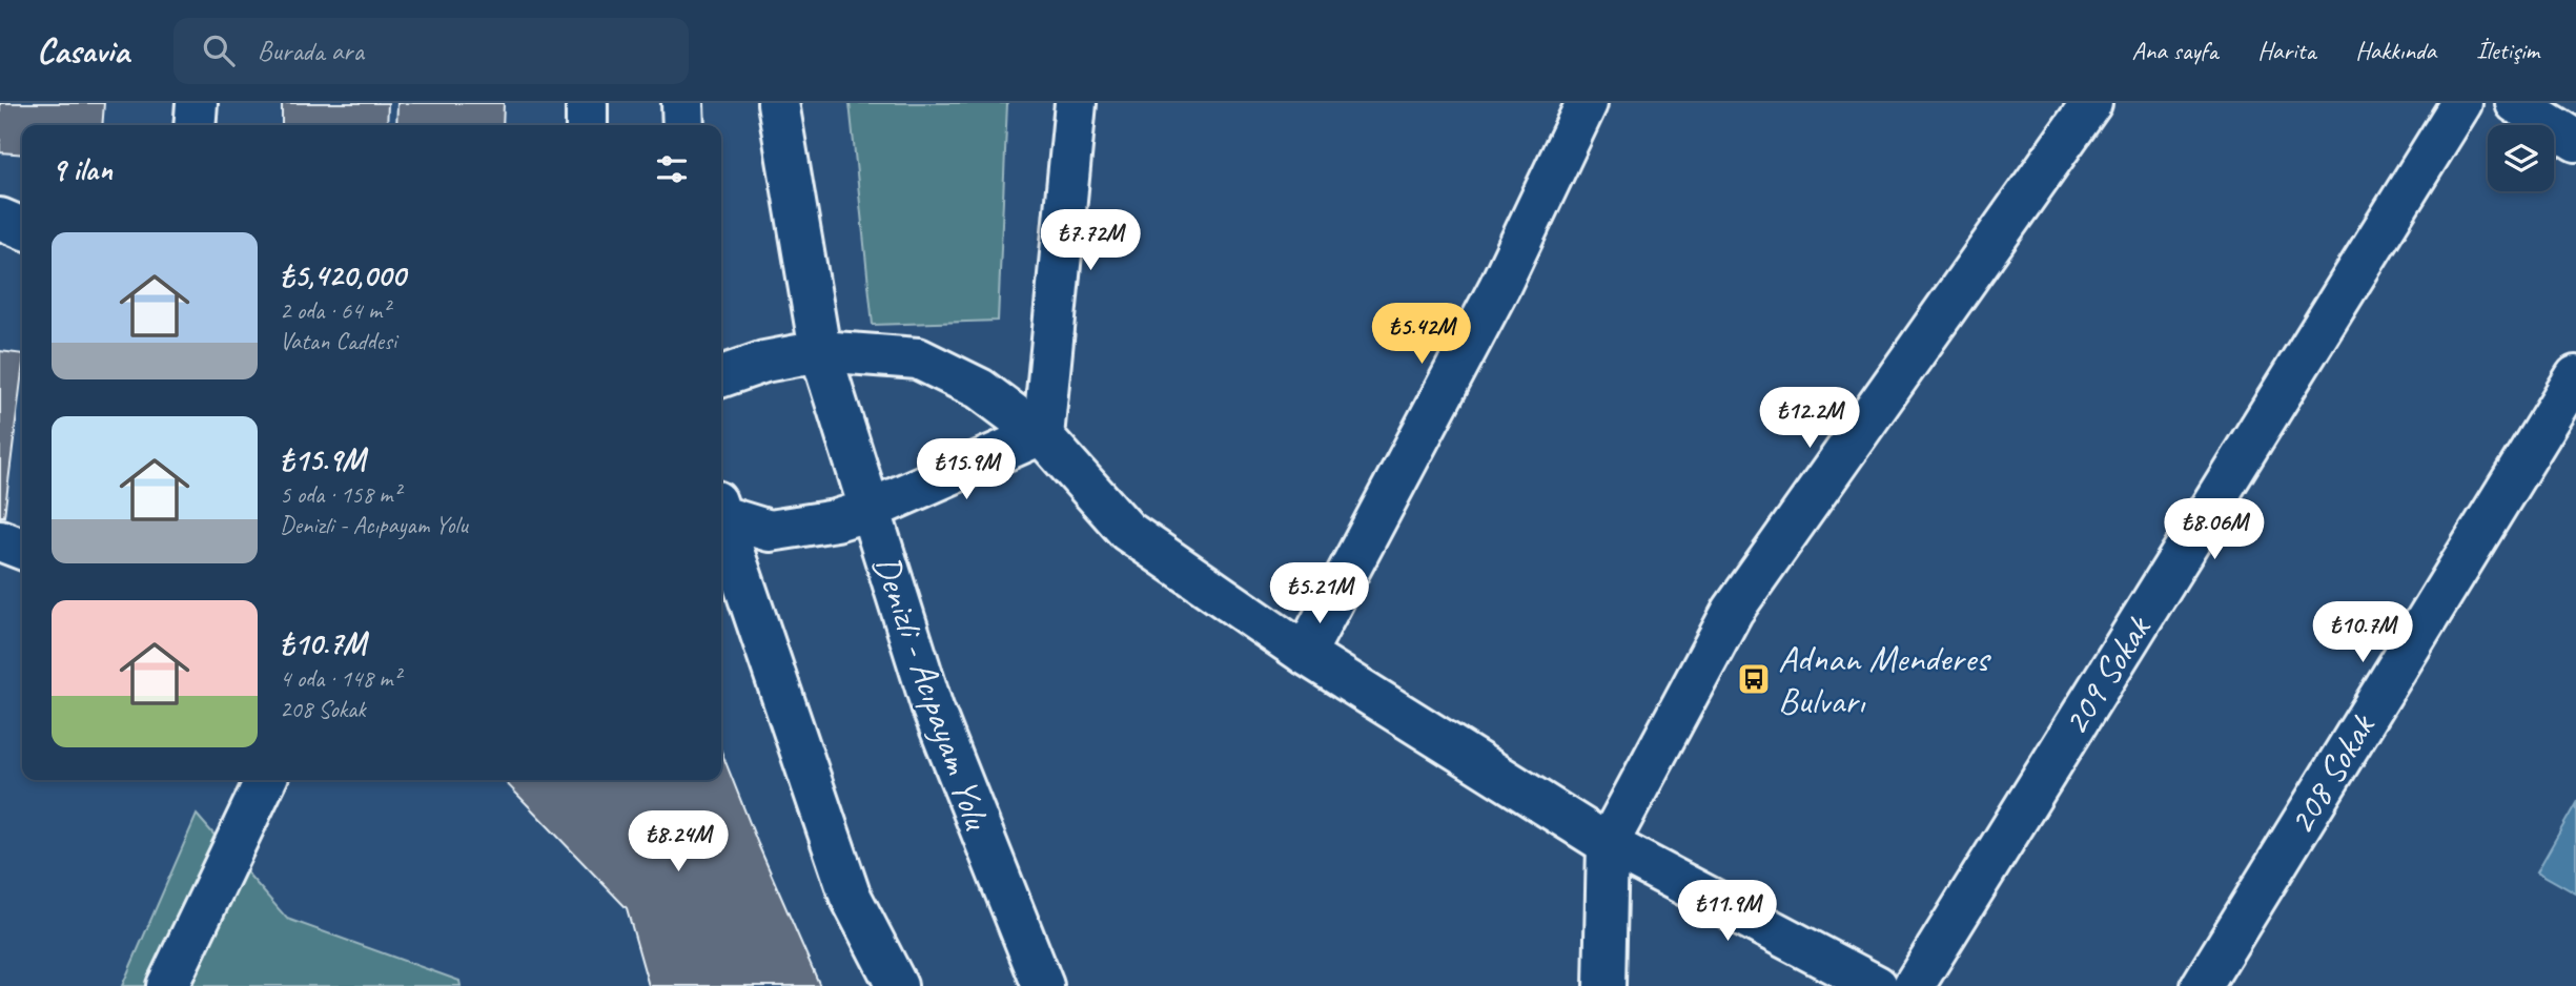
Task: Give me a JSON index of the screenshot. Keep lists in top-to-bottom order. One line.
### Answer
{"streets":{"main road":["209 Sokak","Denizli - Acıpayam Yolu","208 Sokak"]},"places":{"bus stop":["Adnan Menderes Bulvarı"]},"page":{"header":"Casavia","search":"Burada ara","nav":["Ana sayfa","Harita","Hakkında","İletişim"],"heading":"9 ilan","price":["₺7.72M","₺5.42M","₺12.2M","₺15.9M","₺8.06M","₺5.21M","₺10.7M","₺8.24M","₺11.9M"],"list":[{"name":"₺5,420,000","note":"2 oda · 64 m² · Vatan Caddesi"},{"name":"₺15.9M","note":"5 oda · 158 m² · Denizli - Acıpayam Yolu"},{"name":"₺10.7M","note":"4 oda · 148 m² · 208 Sokak"}]}}
